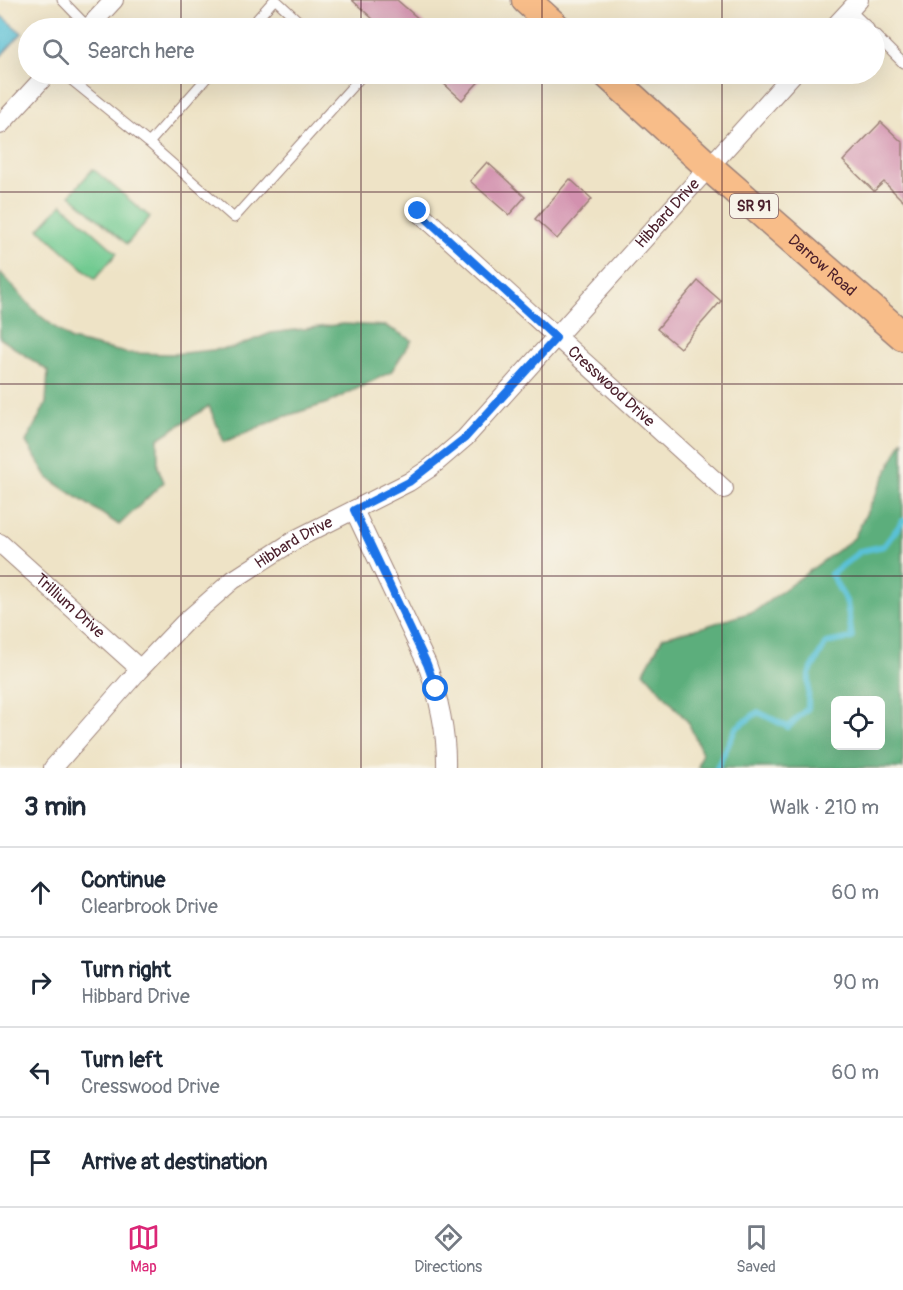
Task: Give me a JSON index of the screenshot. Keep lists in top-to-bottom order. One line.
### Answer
{"streets":{"main road":["SR 91","Darrow Road"],"street":["Hibbard Drive","Cresswood Drive","Trillium Drive"]},"crossings":[["Hibbard Drive","Darrow Road"],["Hibbard Drive","Cresswood Drive"],["Hibbard Drive","Trillium Drive"]],"page":{"search":"Search here","heading":["3 min","Walk · 210 m"],"list":[["Continue","Clearbrook Drive","60 m"],["Turn right","Hibbard Drive","90 m"],["Turn left","Cresswood Drive","60 m"],"Arrive at destination"],"nav":["Map","Directions","Saved"]}}
